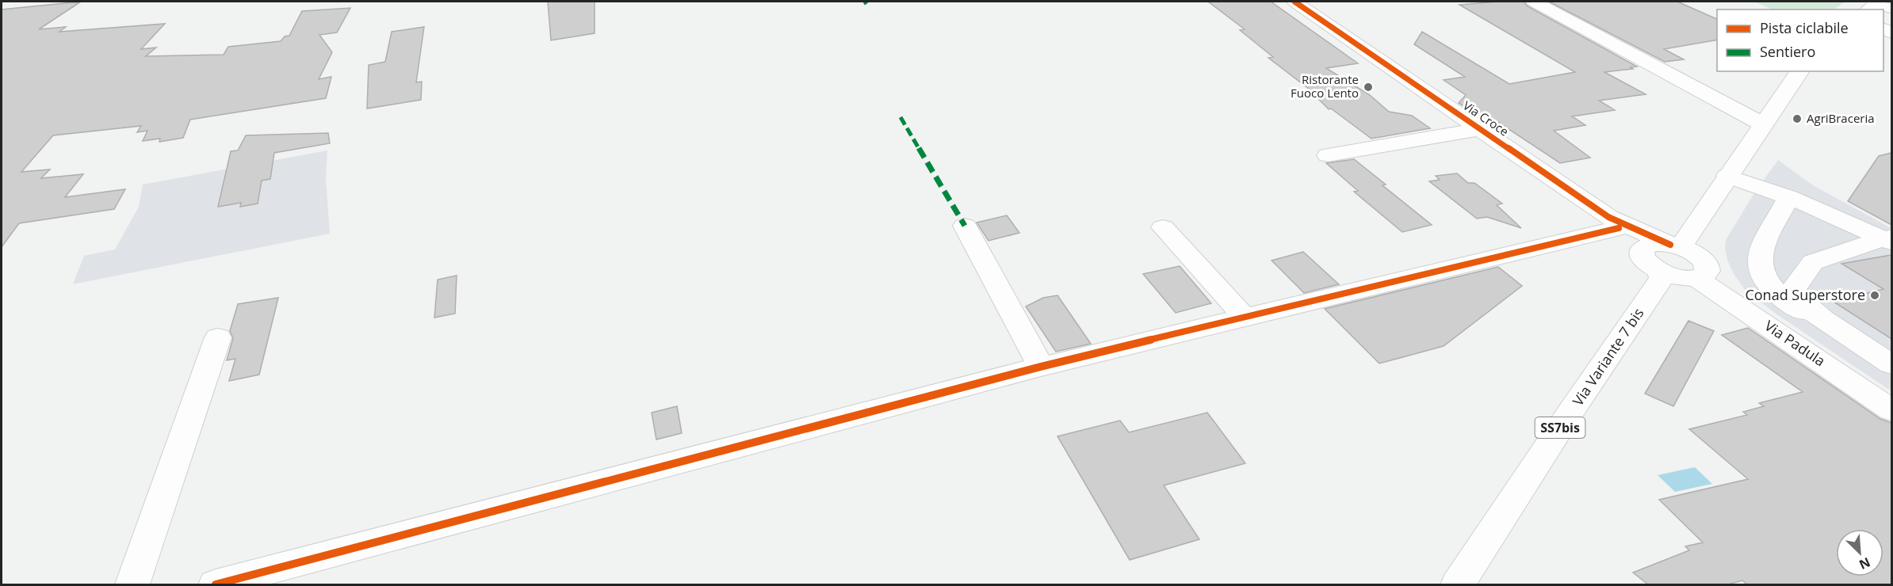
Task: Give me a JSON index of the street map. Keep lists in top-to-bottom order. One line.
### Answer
{"streets":{"street":["Via Croce","Via Padula","Via Variante 7 bis","SS7bis"]},"crossings":[["Via Croce","Via Padula"],["Via Croce","Via Variante 7 bis"],["Via Padula","Via Variante 7 bis"]],"places":["Ristorante Fuoco Lento","AgriBraceria","Conad Superstore"],"legend":["Pista ciclabile","Sentiero"],"north":"bottom right"}
